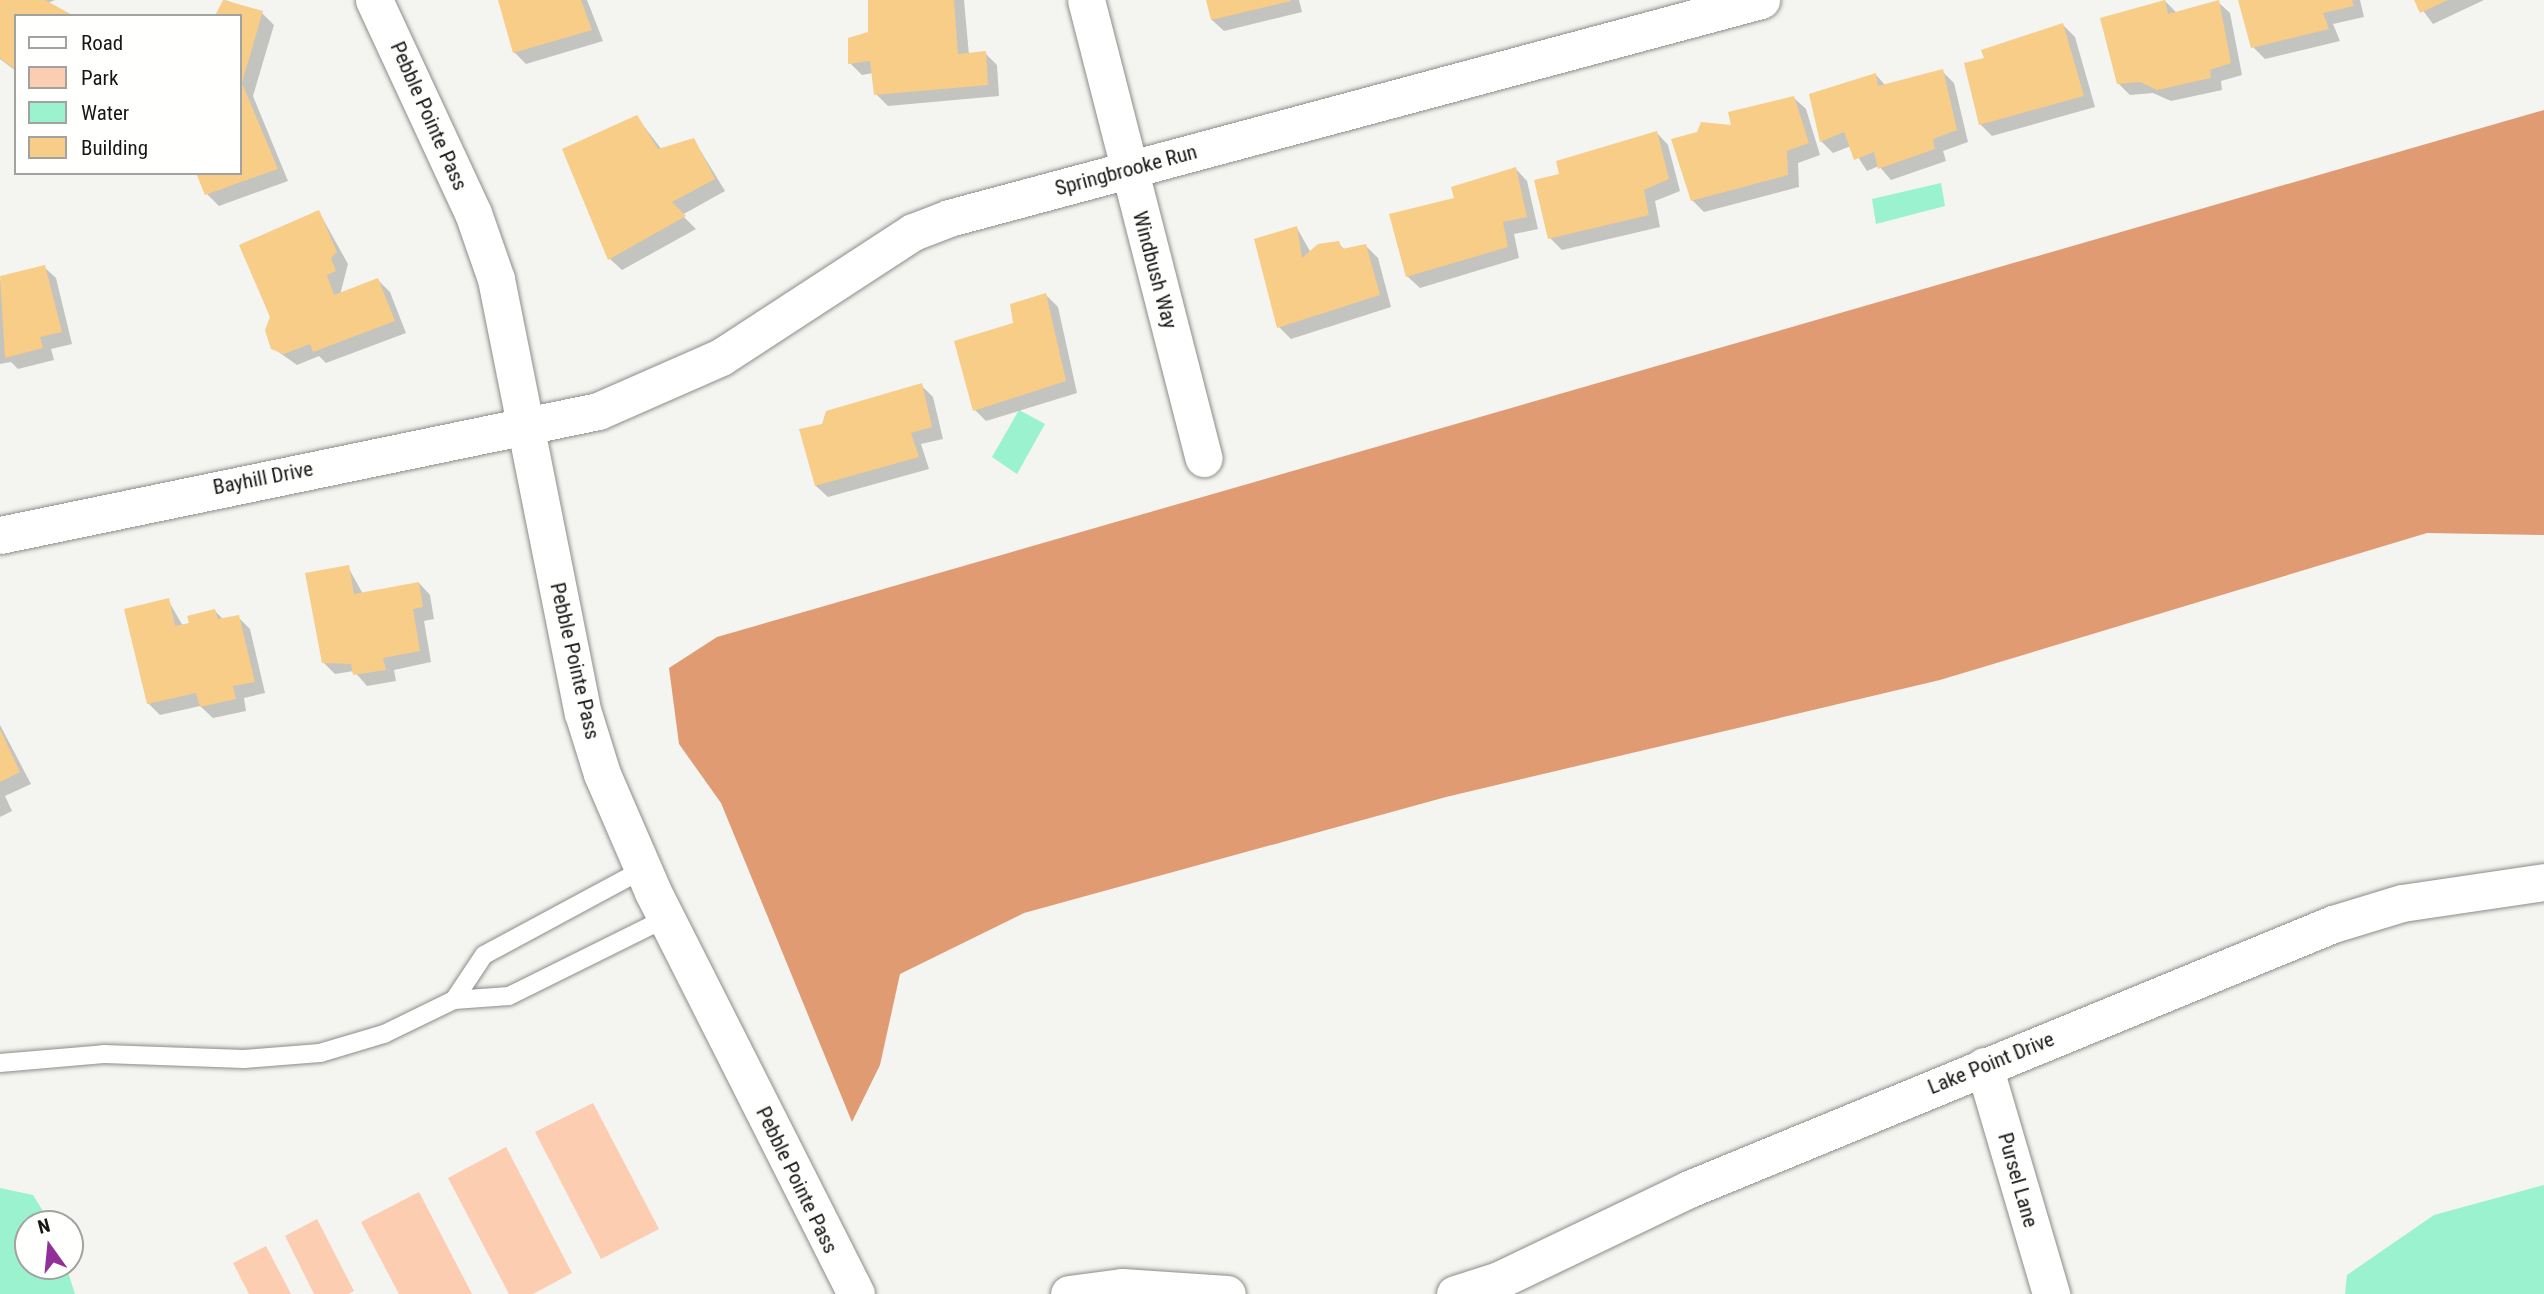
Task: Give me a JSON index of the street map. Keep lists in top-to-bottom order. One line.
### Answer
{"streets":{"street":["Pebble Pointe Pass","Springbrooke Run","Windbush Way","Bayhill Drive","Lake Point Drive","Pursel Lane"]},"crossings":[["Pebble Pointe Pass","Springbrooke Run"],["Pebble Pointe Pass","Bayhill Drive"],["Springbrooke Run","Windbush Way"],["Springbrooke Run","Bayhill Drive"],["Lake Point Drive","Pursel Lane"]],"legend":["Road","Park","Water","Building"],"north":"top"}
